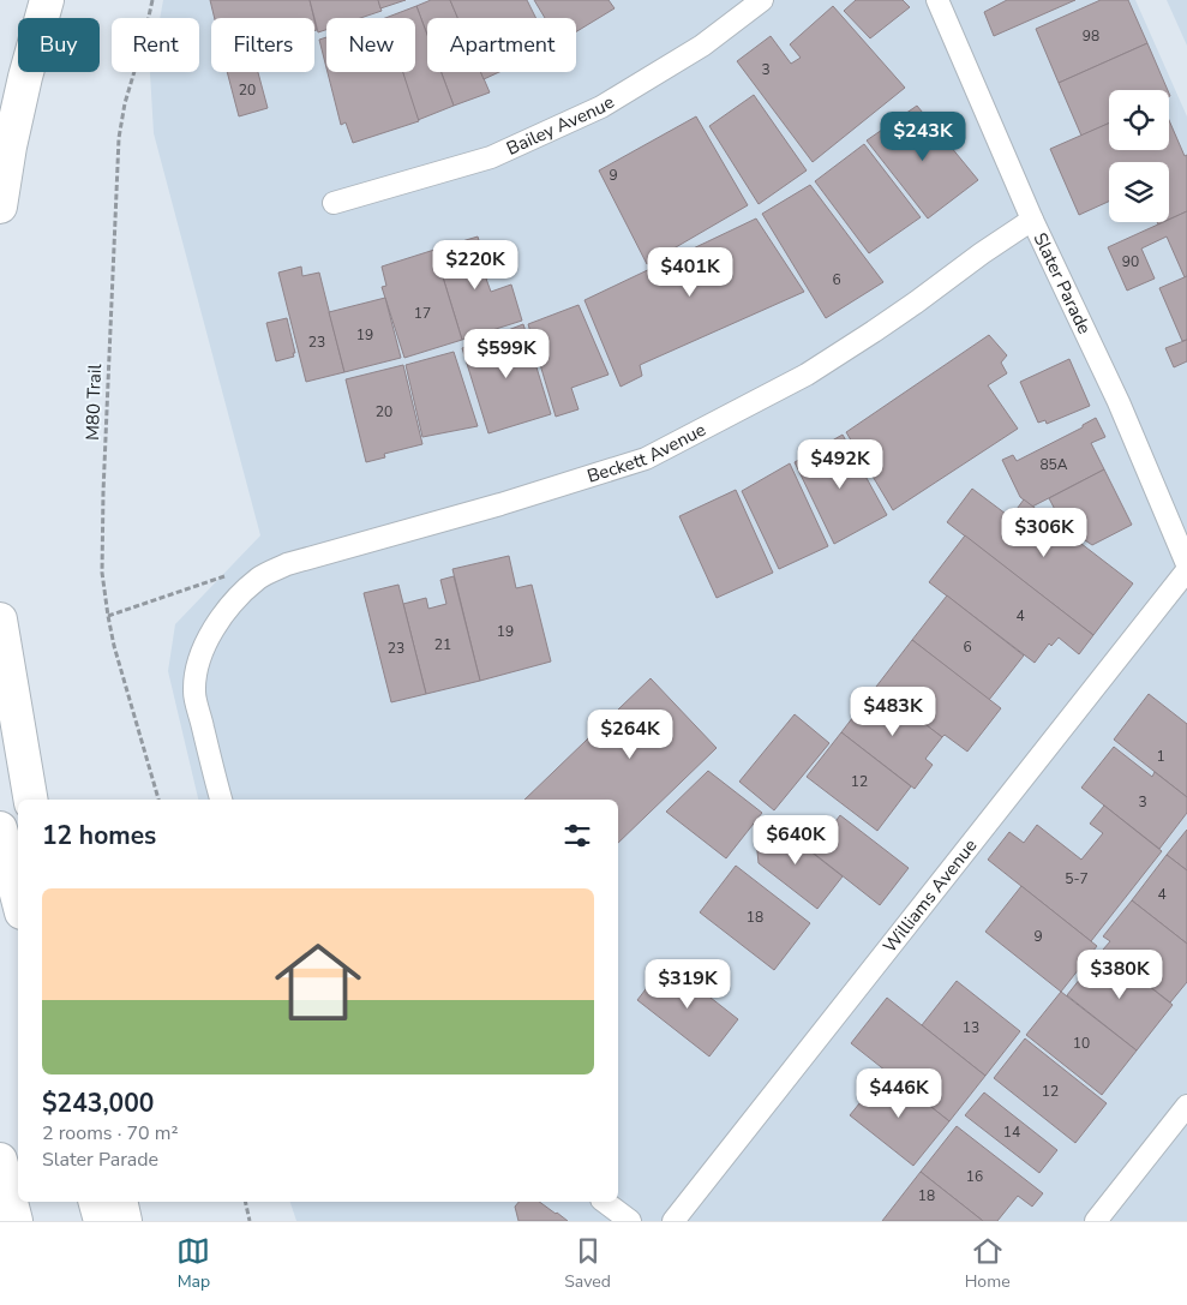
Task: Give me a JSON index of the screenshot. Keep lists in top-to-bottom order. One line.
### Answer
{"streets":{"street":["Bailey Avenue","Slater Parade","Beckett Avenue","Williams Avenue"],"path":["M80 Trail"]},"crossings":[["Slater Parade","Beckett Avenue"]],"house_numbers":["98","3","20","9","90","6","17","19","23","20","85A","4","19","21","6","23","1","12","3","5-7","4","18","9","13","10","12","14","16","18"],"page":{"chip":["Buy","Rent","Filters","New","Apartment"],"price":["$243K","$220K","$401K","$599K","$492K","$306K","$483K","$264K","$640K","$380K","$319K","$446K"],"heading":"12 homes","list":[{"name":"$243,000","note":"2 rooms · 70 m² · Slater Parade"}],"tabs":["Map","Saved","Home"]}}
